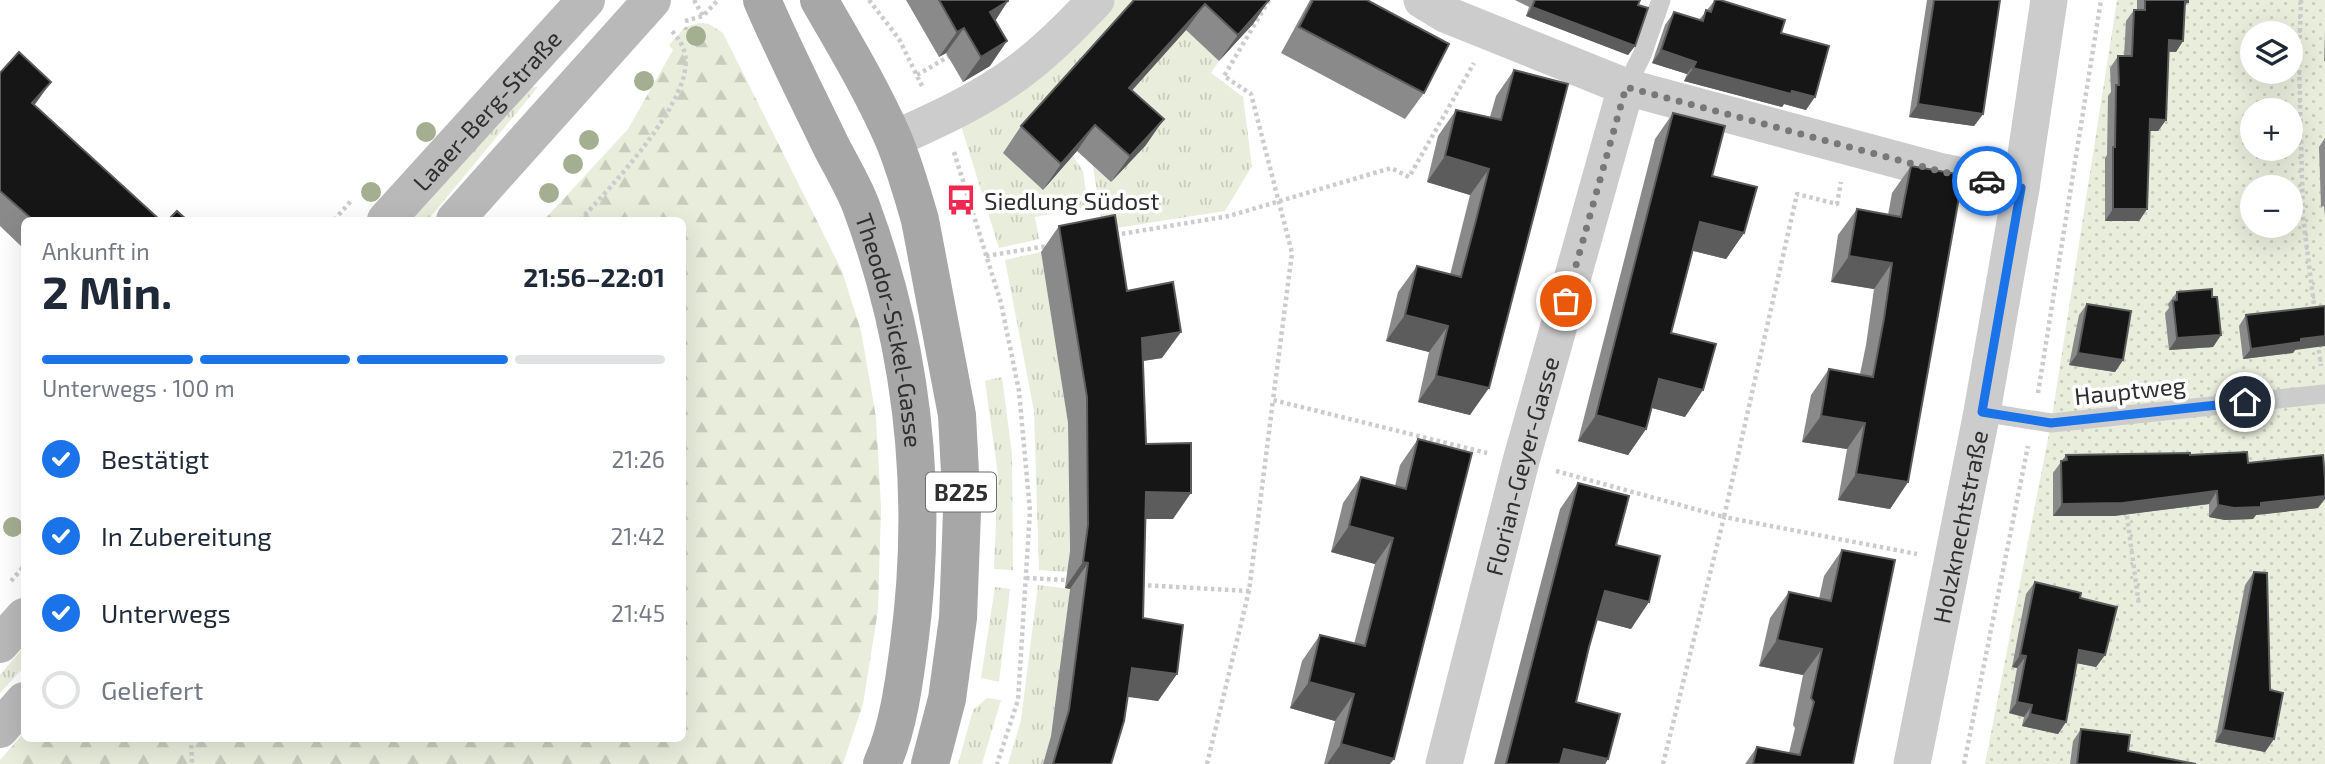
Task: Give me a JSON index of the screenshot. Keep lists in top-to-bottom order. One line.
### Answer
{"streets":{"main road":["Laaer-Berg-Straße","Theodor-Sickel-Gasse","B225"],"street":["Florian-Geyer-Gasse","Holzknechtstraße"],"lane":["Hauptweg"]},"crossings":[["Hauptweg","Holzknechtstraße"]],"places":{"bus stop":["Siedlung Südost"]},"page":{"map_buttons":["+","−"],"heading":["2 Min.","Ankunft in","21:56–22:01"],"bar":"Unterwegs · 100 m","list":[["Bestätigt","21:26"],["In Zubereitung","21:42"],["Unterwegs","21:45"],"Geliefert"]}}
